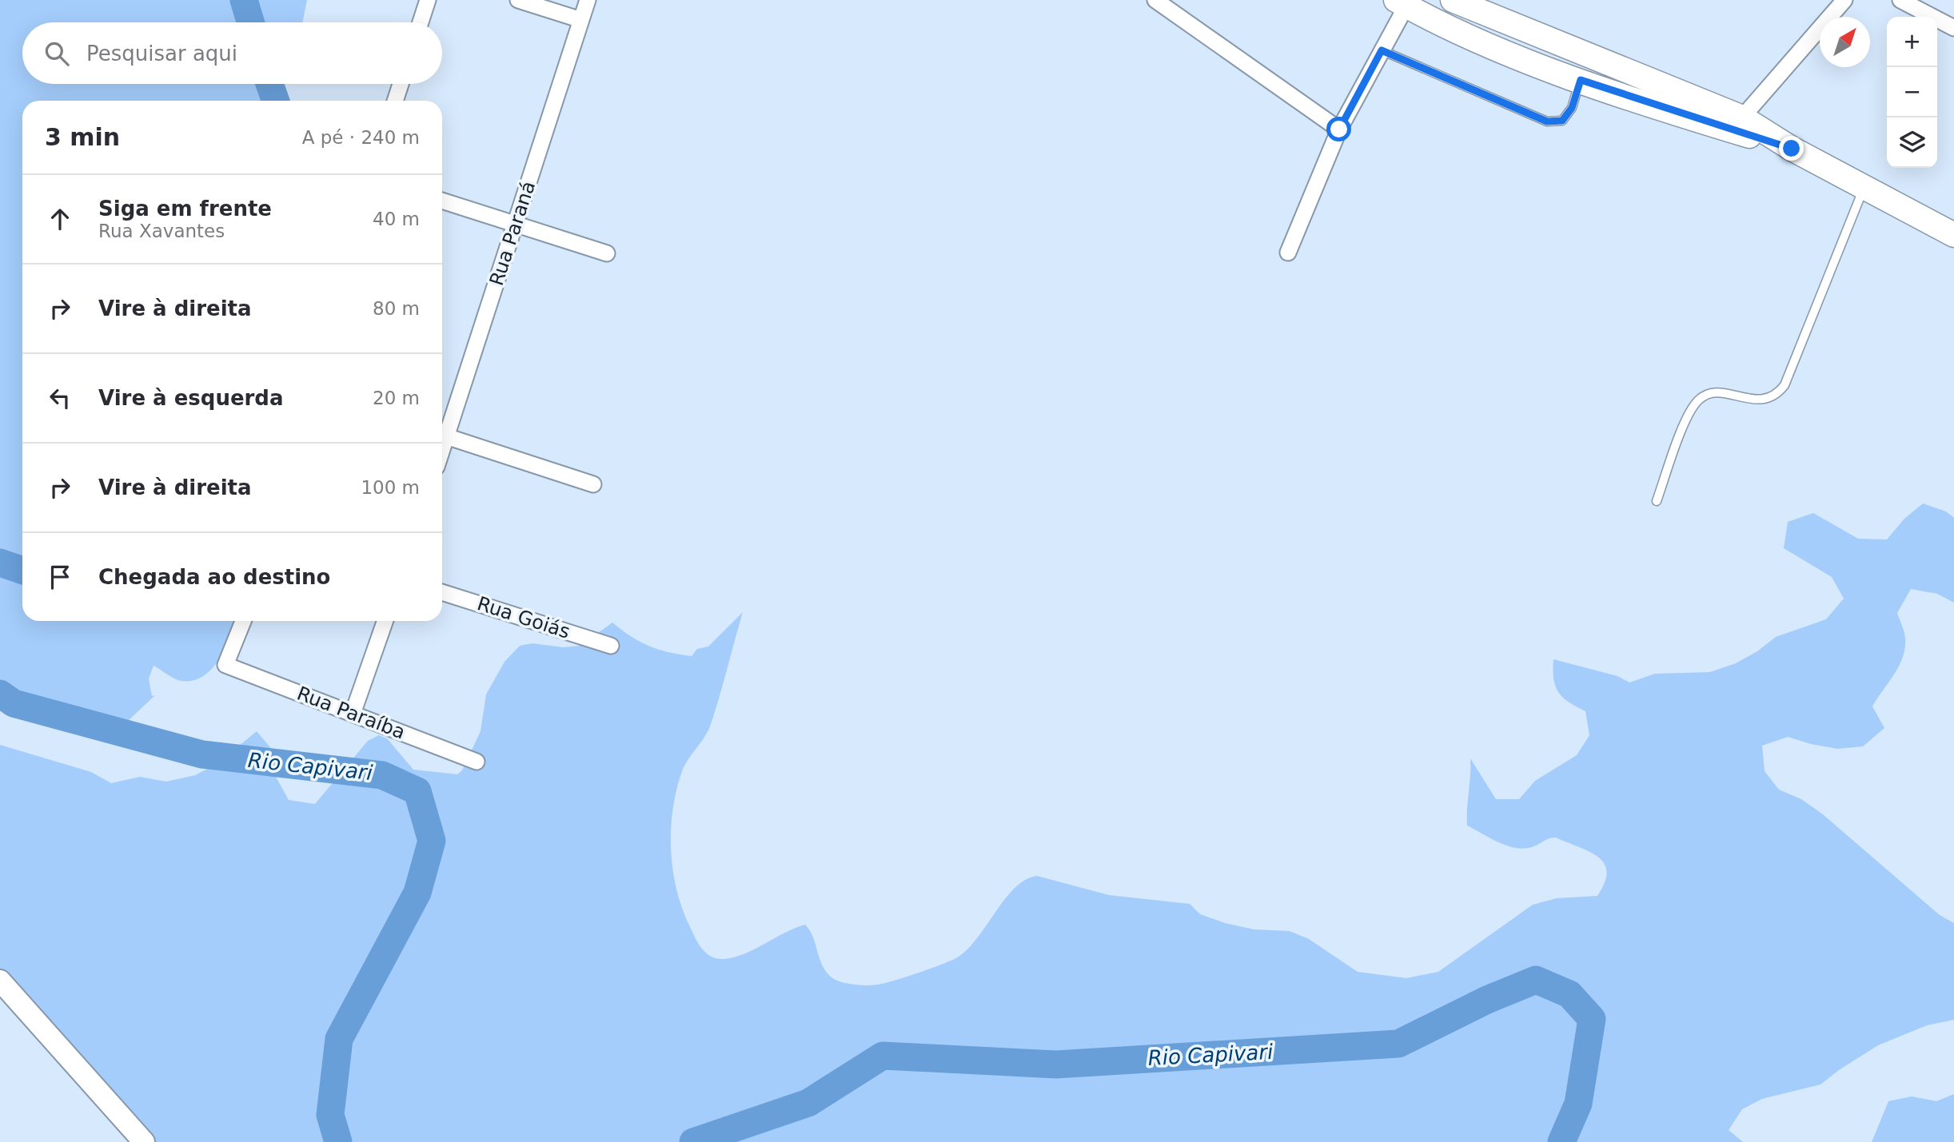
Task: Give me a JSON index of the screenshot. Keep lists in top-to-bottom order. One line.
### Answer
{"streets":{"street":["Rua Paraná","Rua Goiás","Rua Paraíba"]},"water":["Rio Capivari"],"north":"top right","page":{"map_buttons":["+","−"],"search":"Pesquisar aqui","heading":["3 min","A pé · 240 m"],"list":[["Siga em frente","Rua Xavantes","40 m"],["Vire à direita","80 m"],["Vire à esquerda","20 m"],["Vire à direita","100 m"],"Chegada ao destino"]}}
